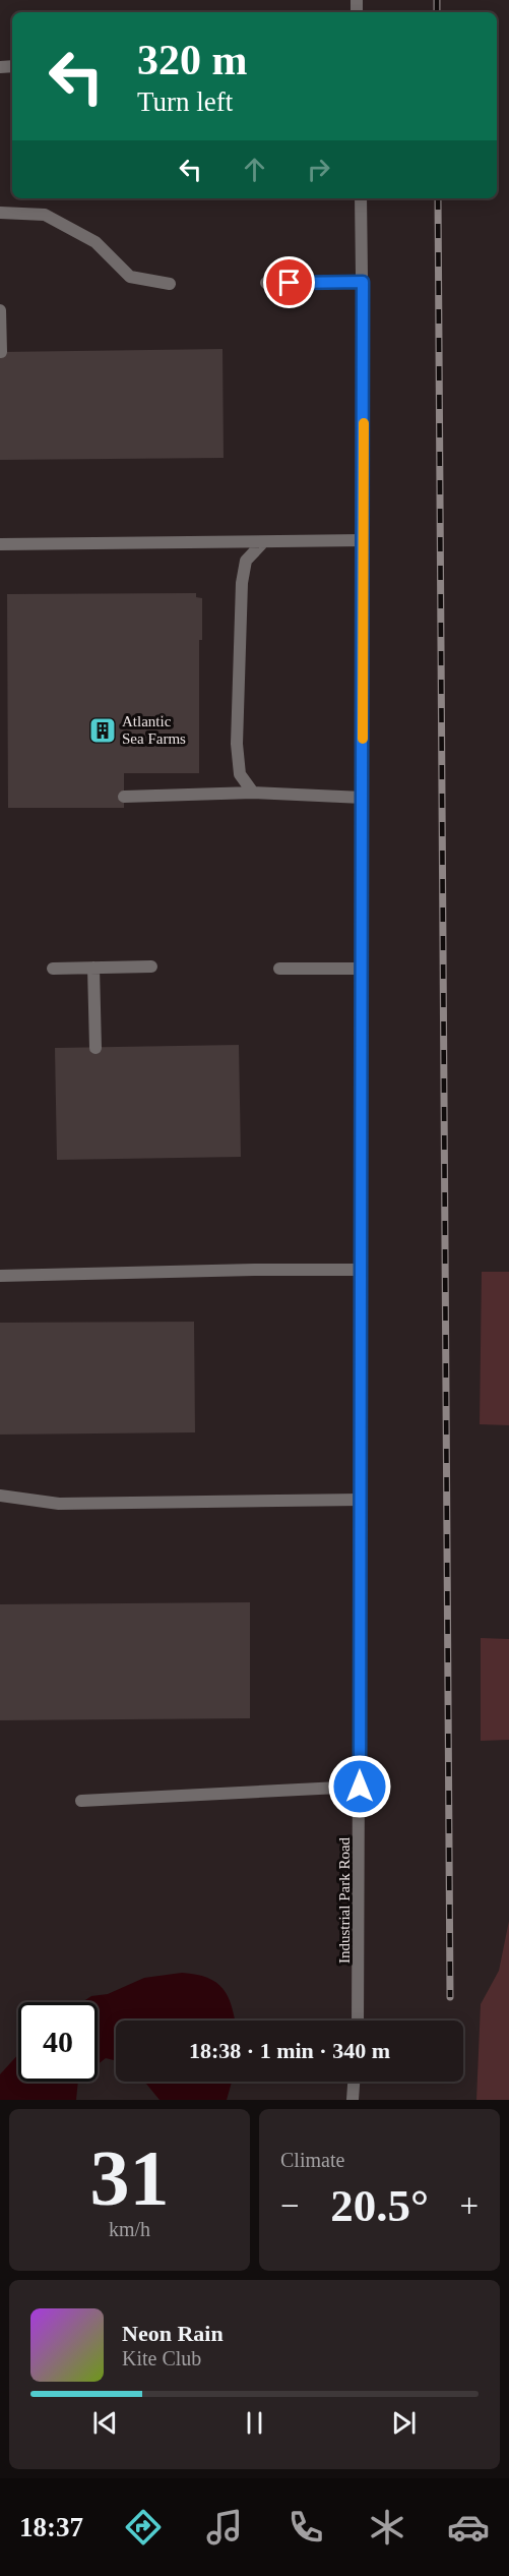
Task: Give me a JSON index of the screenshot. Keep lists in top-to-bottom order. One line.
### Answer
{"streets":{"street":["Industrial Park Road"]},"places":{"building":["Atlantic Sea Farms"]},"page":{"turn":["320 m","Turn left"],"limit":"40","trip":"18:38 · 1 min · 340 m","tile":[["31","km/h"],"Climate"],"heat":["−","20.5°","+"],"song":["Neon Rain","Kite Club"],"tabs":"18:37"}}
